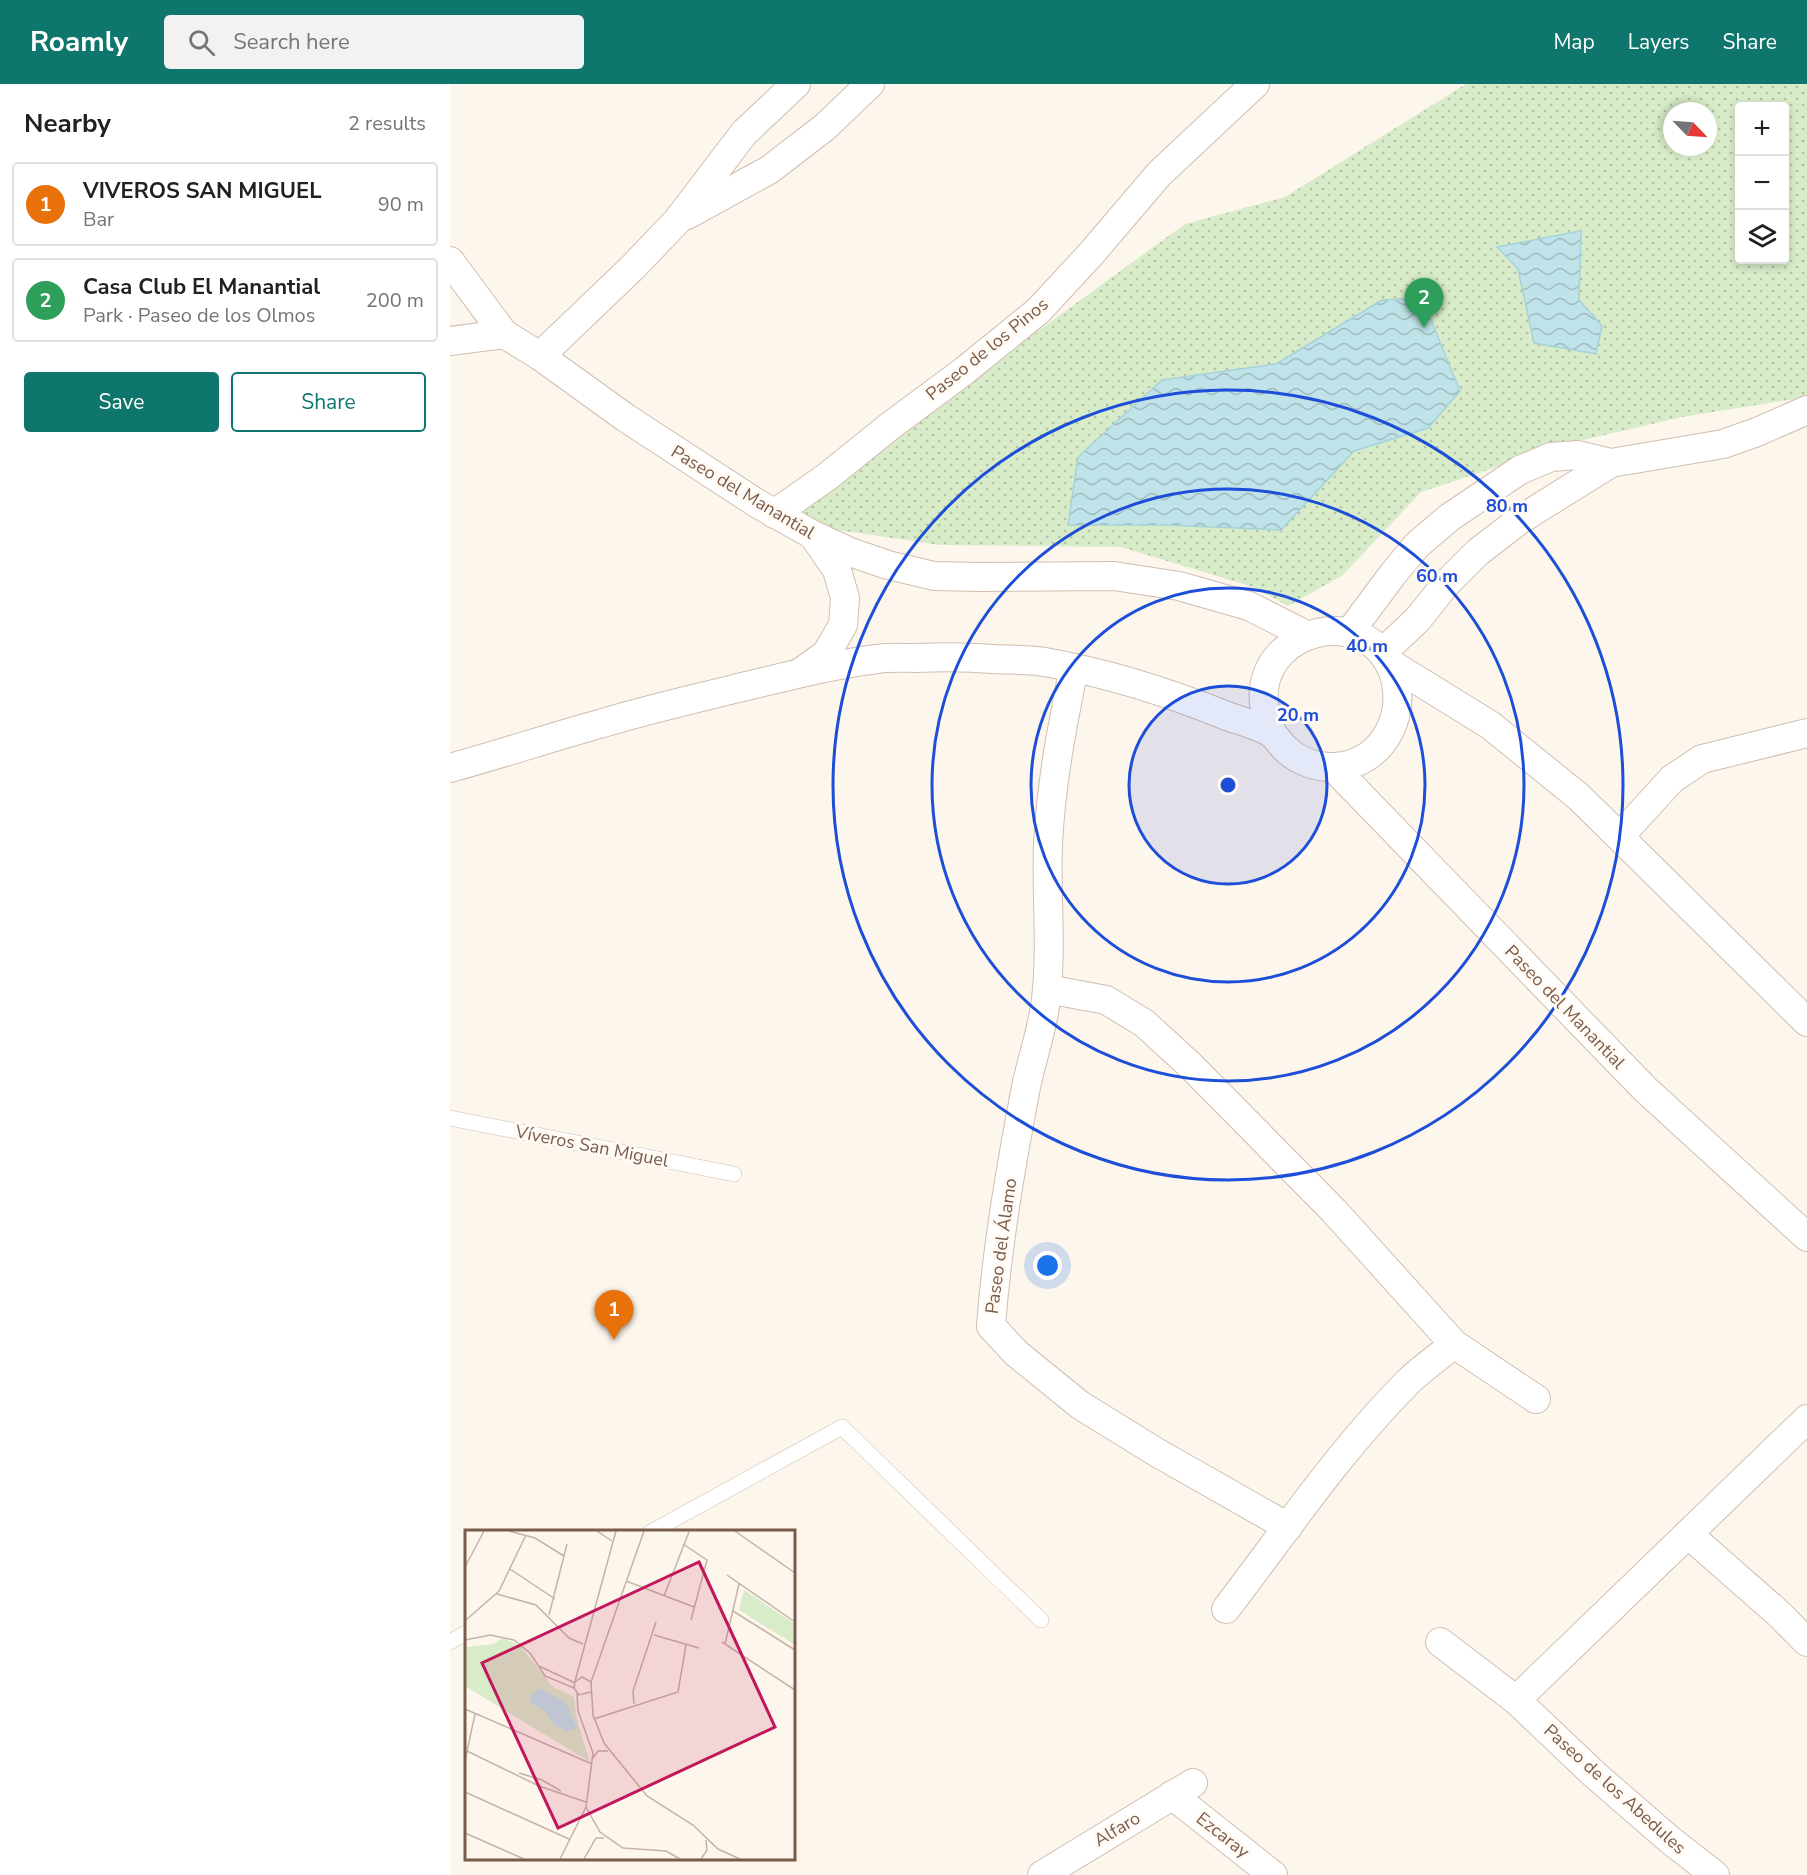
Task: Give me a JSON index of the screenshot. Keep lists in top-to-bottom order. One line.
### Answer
{"streets":{"street":["Paseo de los Pinos","Paseo del Manantial","Paseo del Álamo","Paseo de los Abedules","Alfaro","Ezcaray"],"lane":["Víveros San Miguel"]},"crossings":[["Paseo de los Pinos","Paseo del Manantial"],["Alfaro","Ezcaray"]],"north":"bottom right","page":{"header":"Roamly","search":"Search here","nav":["Map","Layers","Share"],"heading":["Nearby","2 results"],"map_buttons":["+","−"],"list":[{"mark":"1","name":"VIVEROS SAN MIGUEL","note":"Bar","value":"90 m"},{"mark":"2","name":"Casa Club El Manantial","note":"Park · Paseo de los Olmos","value":"200 m"}],"pins":["2","1"],"buttons":["Save","Share"]},"rings":["80 m","60 m","40 m","20 m"]}
